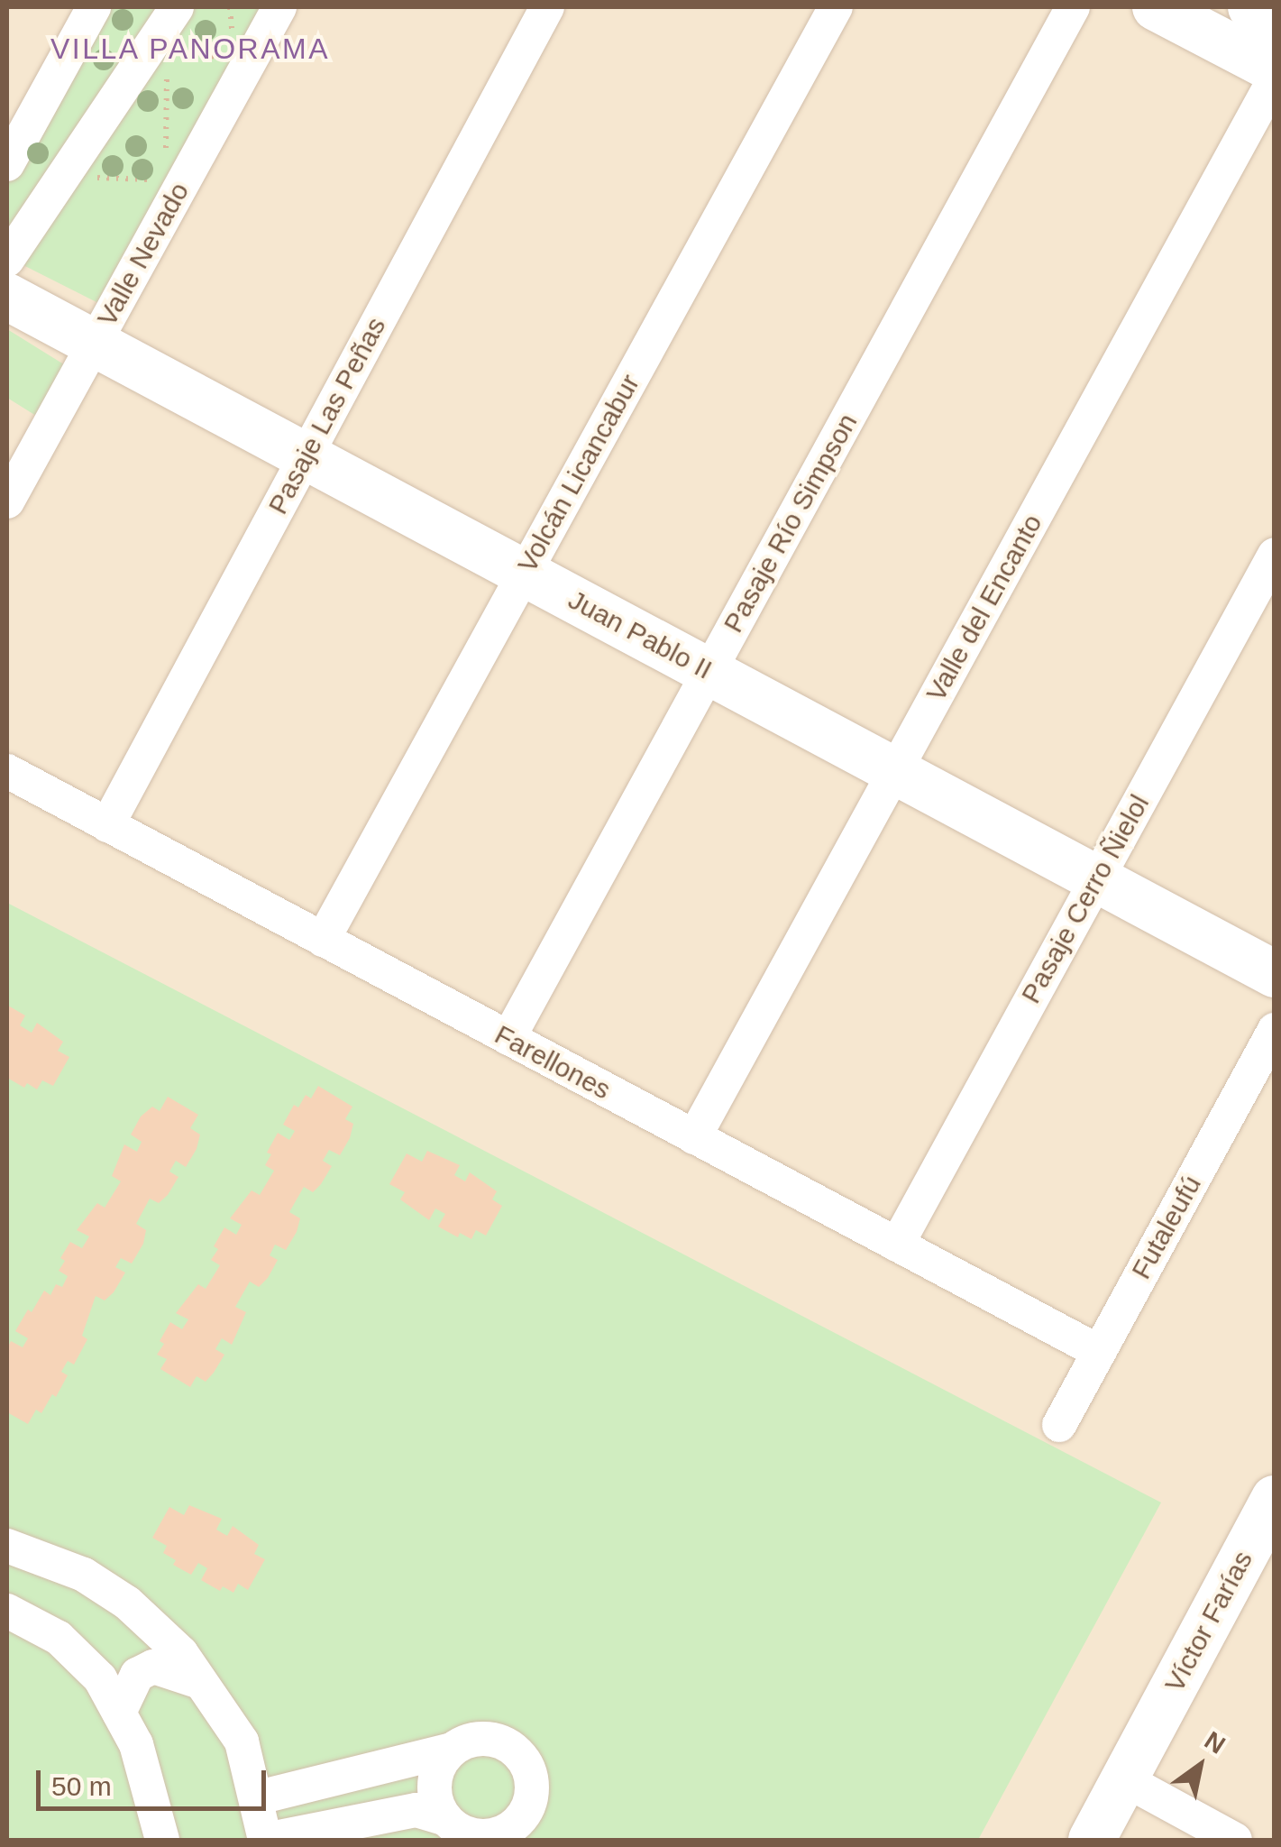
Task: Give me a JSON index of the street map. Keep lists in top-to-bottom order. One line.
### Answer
{"streets":{"street":["Valle Nevado","Pasaje Las Peñas","Volcán Licancabur","Pasaje Río Simpson","Valle del Encanto","Juan Pablo II","Pasaje Cerro Ñielol","Farellones","Futaleufú","Víctor Farías"]},"crossings":[["Valle Nevado","Juan Pablo II"],["Pasaje Las Peñas","Juan Pablo II"],["Pasaje Las Peñas","Farellones"],["Volcán Licancabur","Juan Pablo II"],["Volcán Licancabur","Farellones"],["Pasaje Río Simpson","Juan Pablo II"],["Pasaje Río Simpson","Farellones"],["Valle del Encanto","Juan Pablo II"],["Valle del Encanto","Farellones"],["Juan Pablo II","Pasaje Cerro Ñielol"],["Pasaje Cerro Ñielol","Farellones"],["Farellones","Futaleufú"]],"districts":["VILLA PANORAMA"],"scale_bar":"50 m","north":"top right"}
